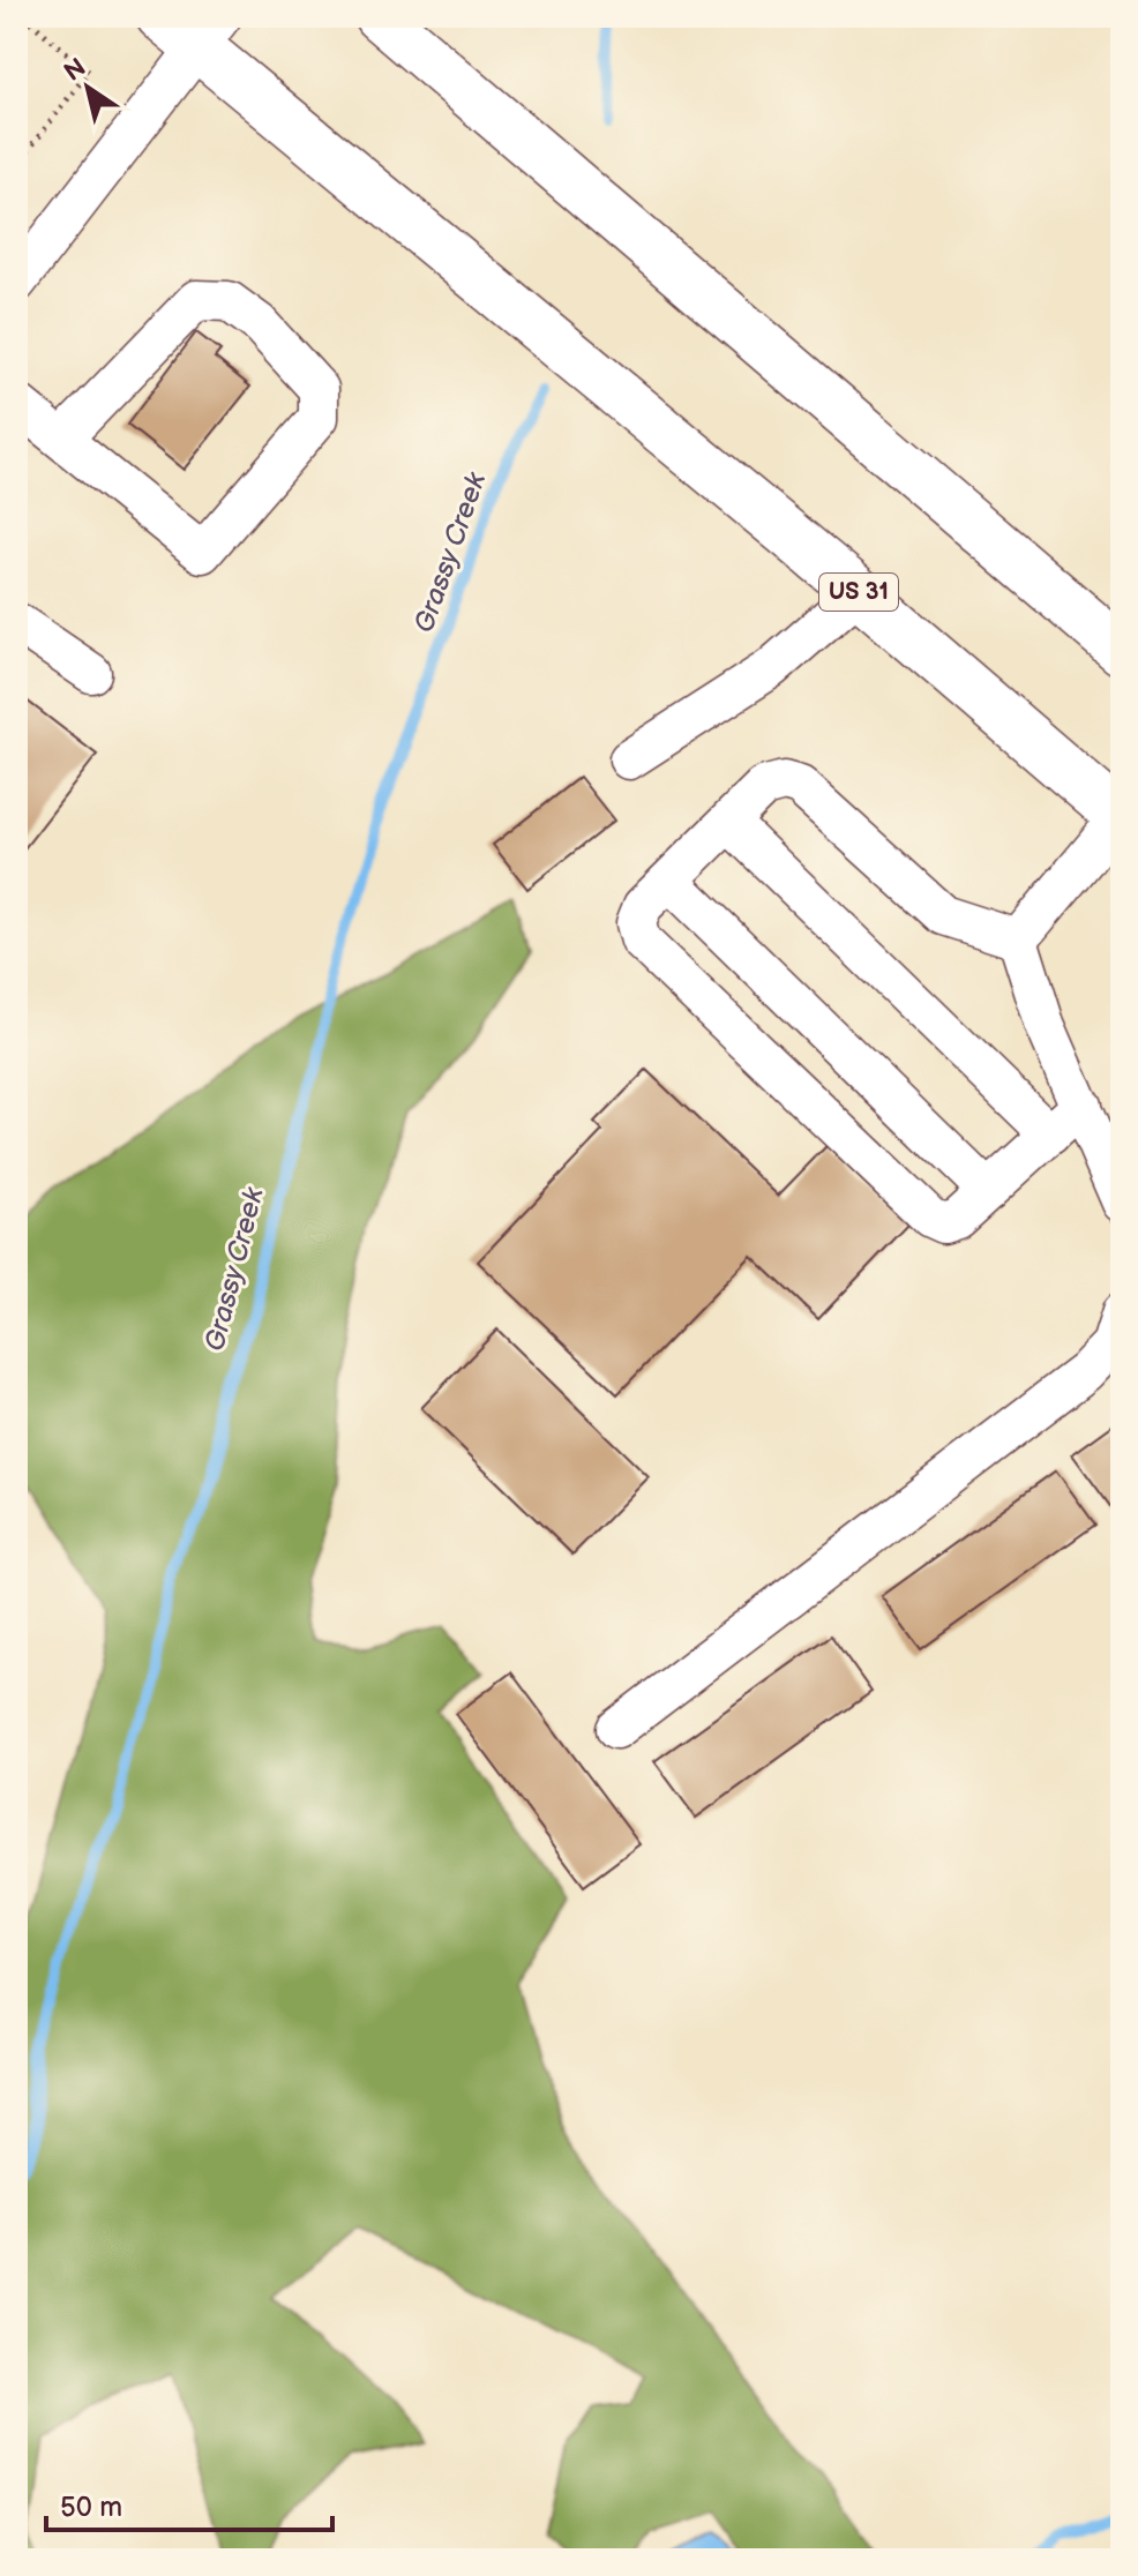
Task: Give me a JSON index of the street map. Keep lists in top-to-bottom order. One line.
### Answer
{"streets":{"main road":["US 31"]},"water":["Grassy Creek"],"scale_bar":"50 m","north":"top left"}
